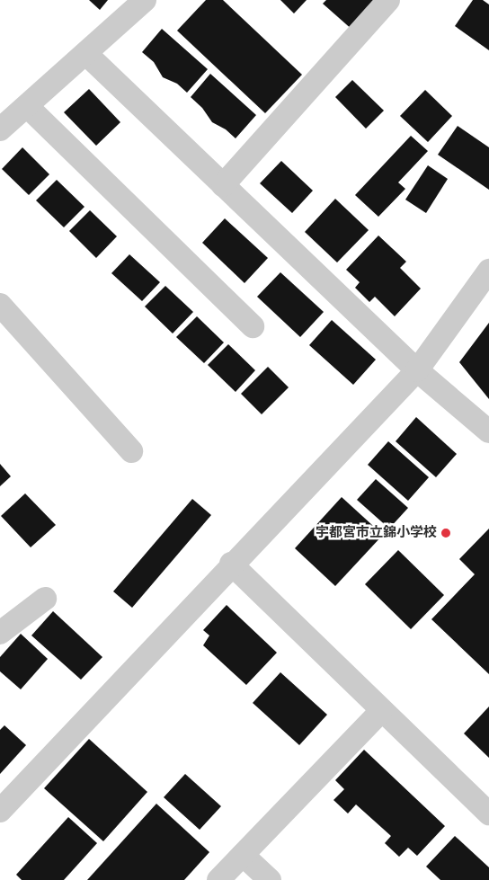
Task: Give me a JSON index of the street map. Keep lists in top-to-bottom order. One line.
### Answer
{"places":["宇都宮市立錦小学校"]}
